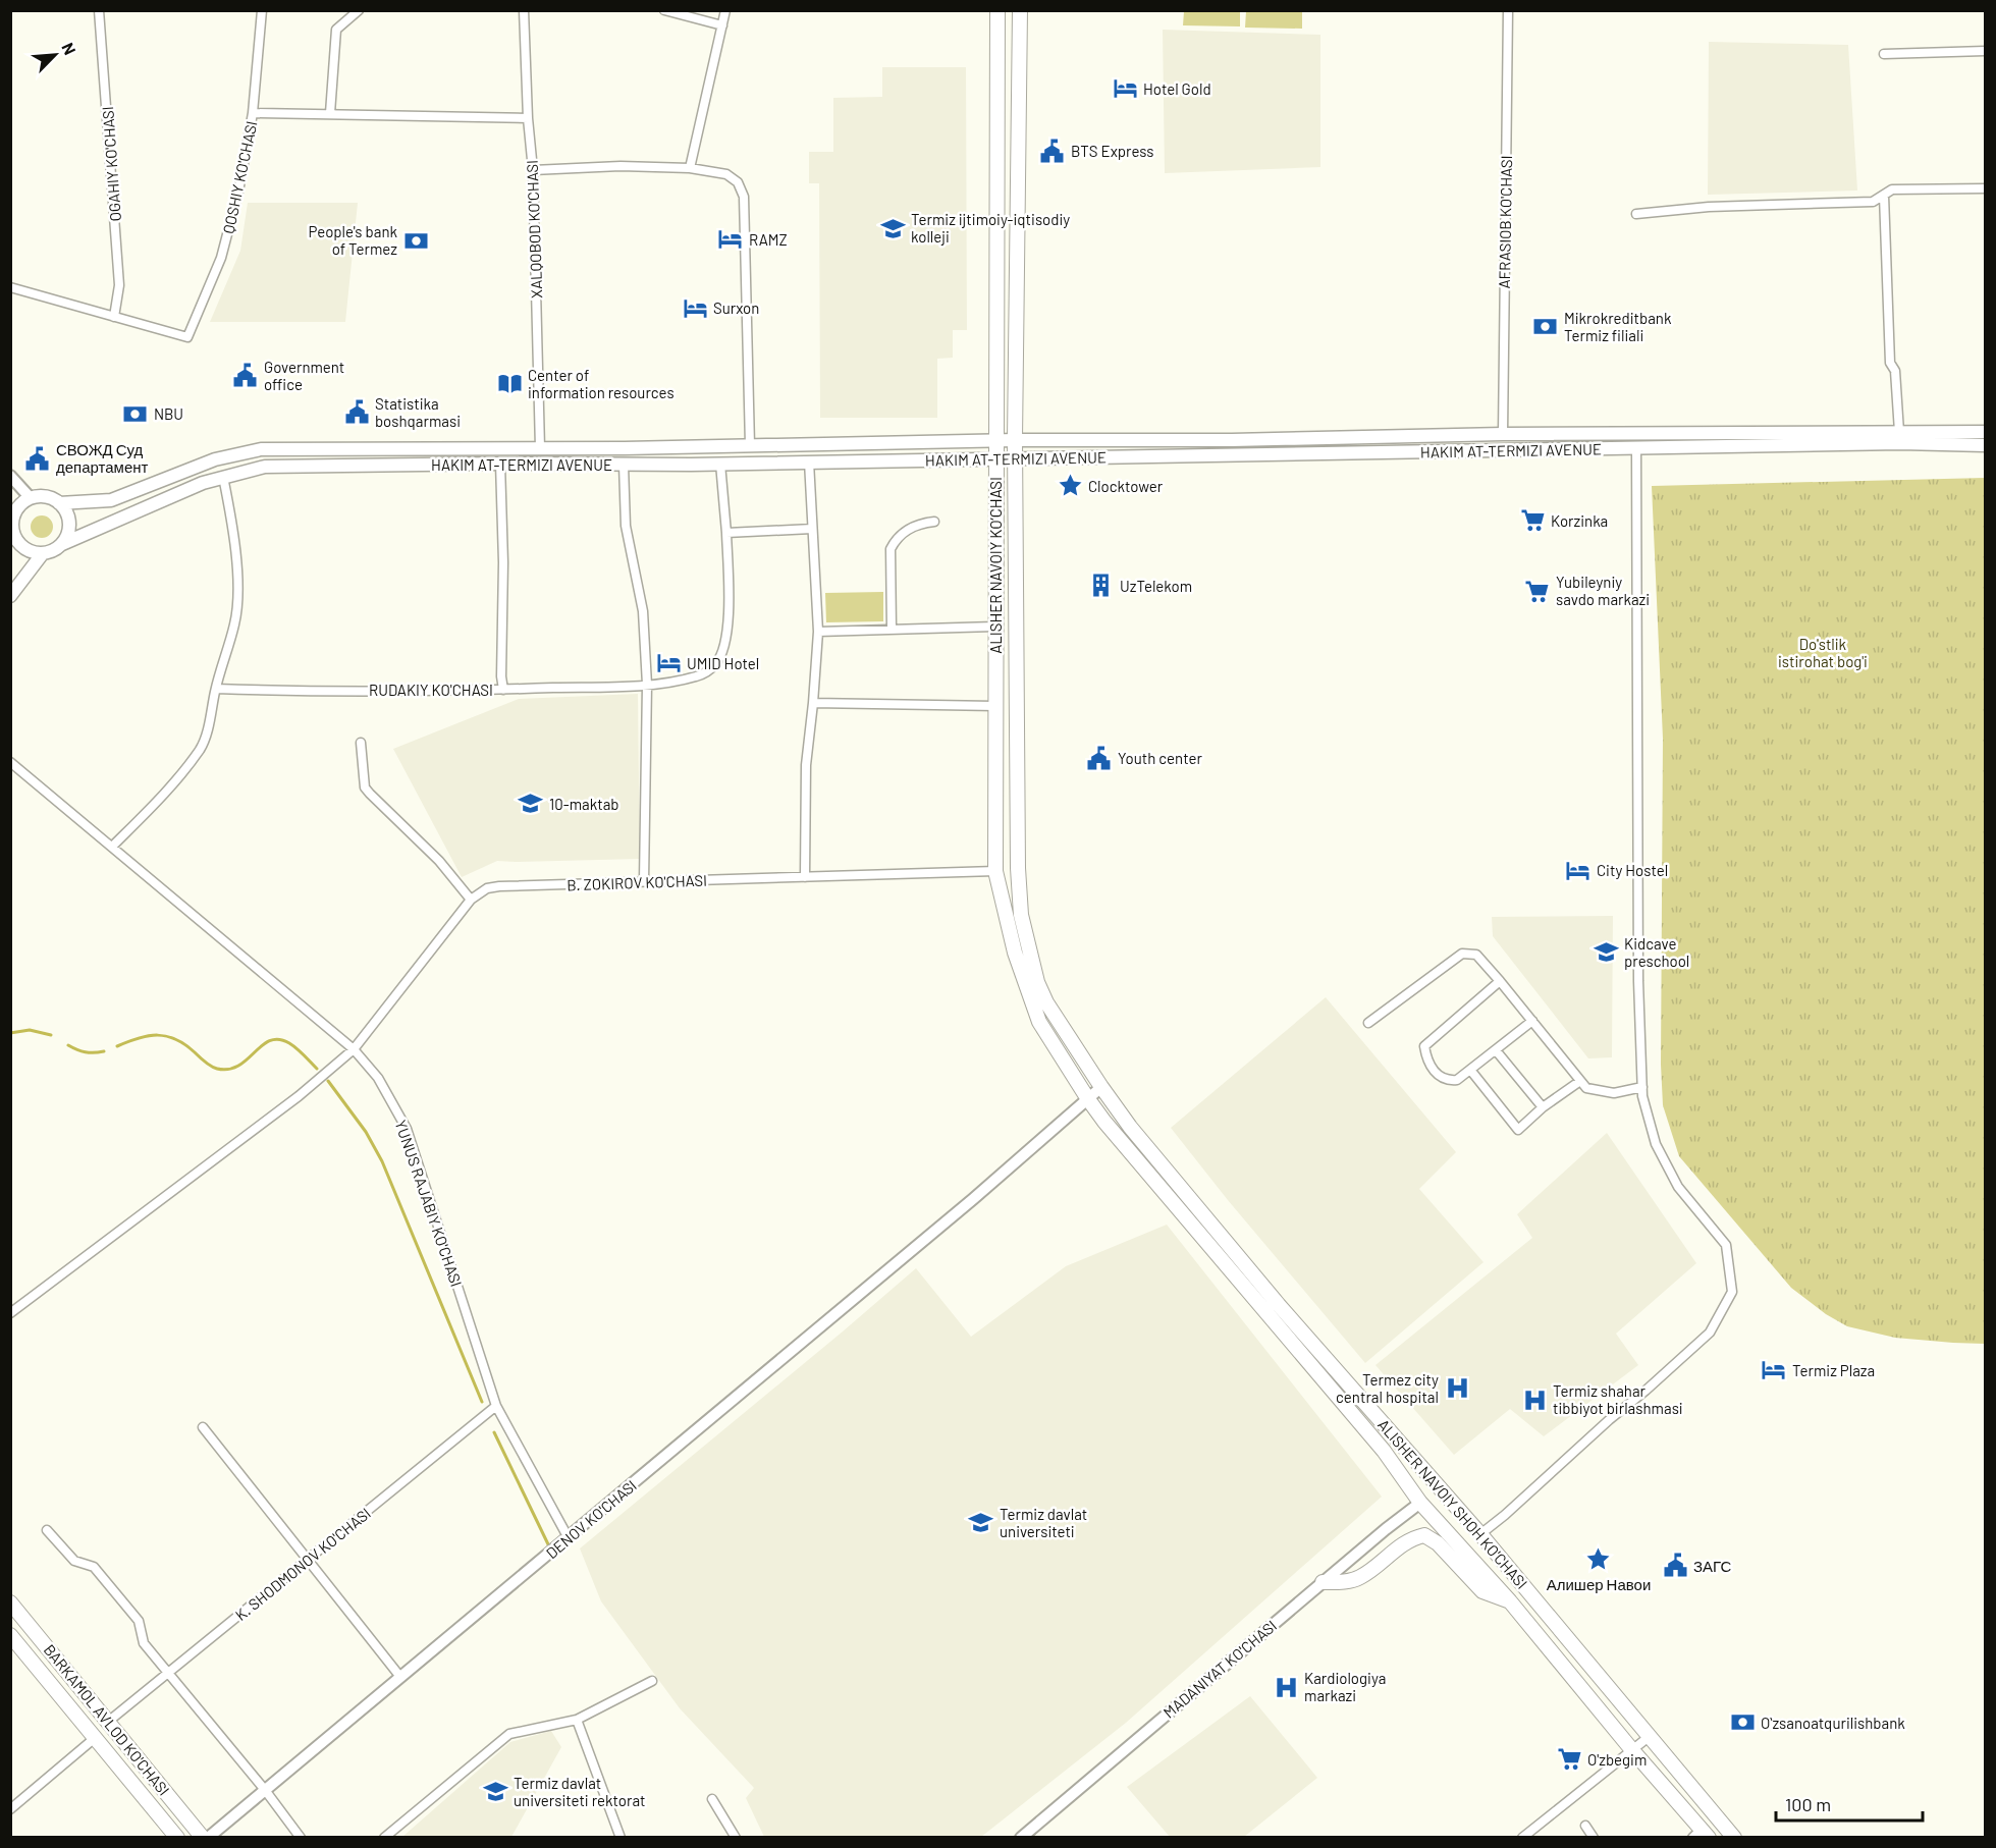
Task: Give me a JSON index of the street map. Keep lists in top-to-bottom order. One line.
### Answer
{"streets":{"main road":["HAKIM AT-TERMIZI AVENUE","ALISHER NAVOIY KO’CHASI","ALISHER NAVOIY SHOH KO'CHASI","BARKAMOL AVLOD KO'CHASI"],"street":["OGAHIY KO'CHASI","QOSHIY KO'CHASI","AFRASIOB KO'CHASI","XALQOBOD KO'CHASI","RUDAKIY KO'CHASI","B. ZOKIROV KO'CHASI","YUNUS RAJABIY KO'CHASI","DENOV KO'CHASI","K. SHODMONOV KO'CHASI","MADANIYAT KO'CHASI"]},"crossings":[["OGAHIY KO'CHASI","QOSHIY KO'CHASI"],["AFRASIOB KO'CHASI","HAKIM AT-TERMIZI AVENUE"],["XALQOBOD KO'CHASI","HAKIM AT-TERMIZI AVENUE"],["HAKIM AT-TERMIZI AVENUE","ALISHER NAVOIY KO’CHASI"],["HAKIM AT-TERMIZI AVENUE","RUDAKIY KO'CHASI"],["ALISHER NAVOIY KO’CHASI","B. ZOKIROV KO'CHASI"],["ALISHER NAVOIY KO’CHASI","ALISHER NAVOIY SHOH KO'CHASI"],["ALISHER NAVOIY KO’CHASI","DENOV KO'CHASI"],["B. ZOKIROV KO'CHASI","YUNUS RAJABIY KO'CHASI"],["YUNUS RAJABIY KO'CHASI","DENOV KO'CHASI"],["YUNUS RAJABIY KO'CHASI","K. SHODMONOV KO'CHASI"],["ALISHER NAVOIY SHOH KO'CHASI","DENOV KO'CHASI"],["ALISHER NAVOIY SHOH KO'CHASI","MADANIYAT KO'CHASI"],["K. SHODMONOV KO'CHASI","BARKAMOL AVLOD KO'CHASI"]],"parks":["Do'stlik istirohat bog'i"],"places":{"hotel":["Hotel Gold","RAMZ","Surxon","UMID Hotel","City Hostel","Termiz Plaza"],"public building":["BTS Express","Government office","Statistika boshqarmasi","СВОЖД Суд департамент","Youth center","ЗАГС"],"school or university":["Termiz ijtimoiy-iqtisodiy kolleji","10-maktab","Kidcave preschool","Termiz davlat universiteti","Termiz davlat universiteti rektorat"],"bank":["People's bank of Termez","Mikrokreditbank Termiz filiali","NBU","Oʻzsanoatqurilishbank"],"library":["Center of information resources"],"place":["Clocktower","Алишер Навои"],"supermarket":["Korzinka","Yubileyniy savdo markazi","O'zbegim"],"building":["UzTelekom"],"hospital":["Termez city central hospital","Termiz shahar tibbiyot birlashmasi","Kardiologiya markazi"]},"scale_bar":"100 m","north":"top right"}
